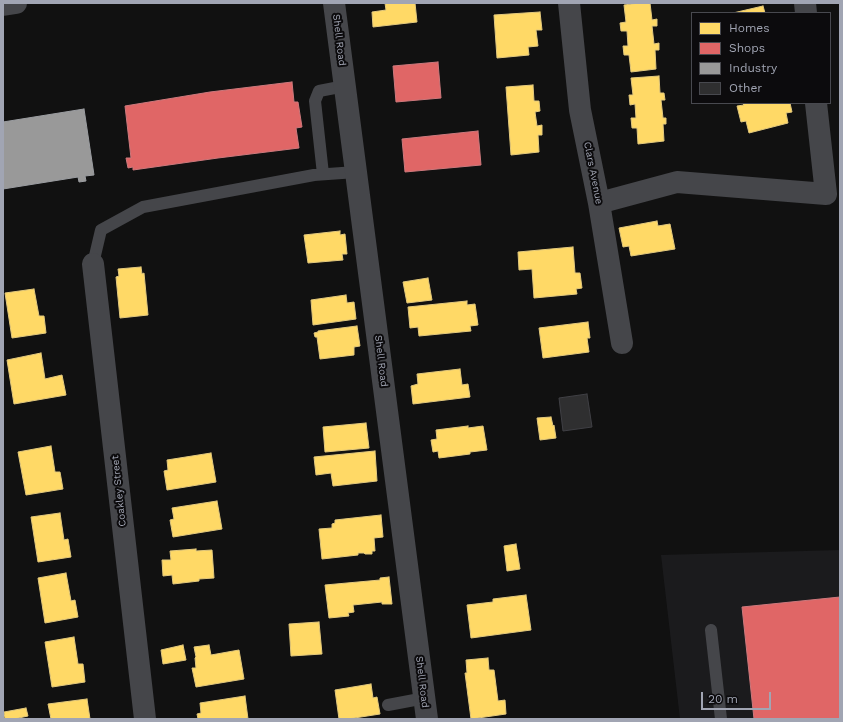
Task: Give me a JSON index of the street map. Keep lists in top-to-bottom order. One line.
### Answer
{"streets":{"street":["Shell Road","Clars Avenue","Coakley Street"]},"legend":["Homes","Shops","Industry","Other"],"scale_bar":"20 m"}
